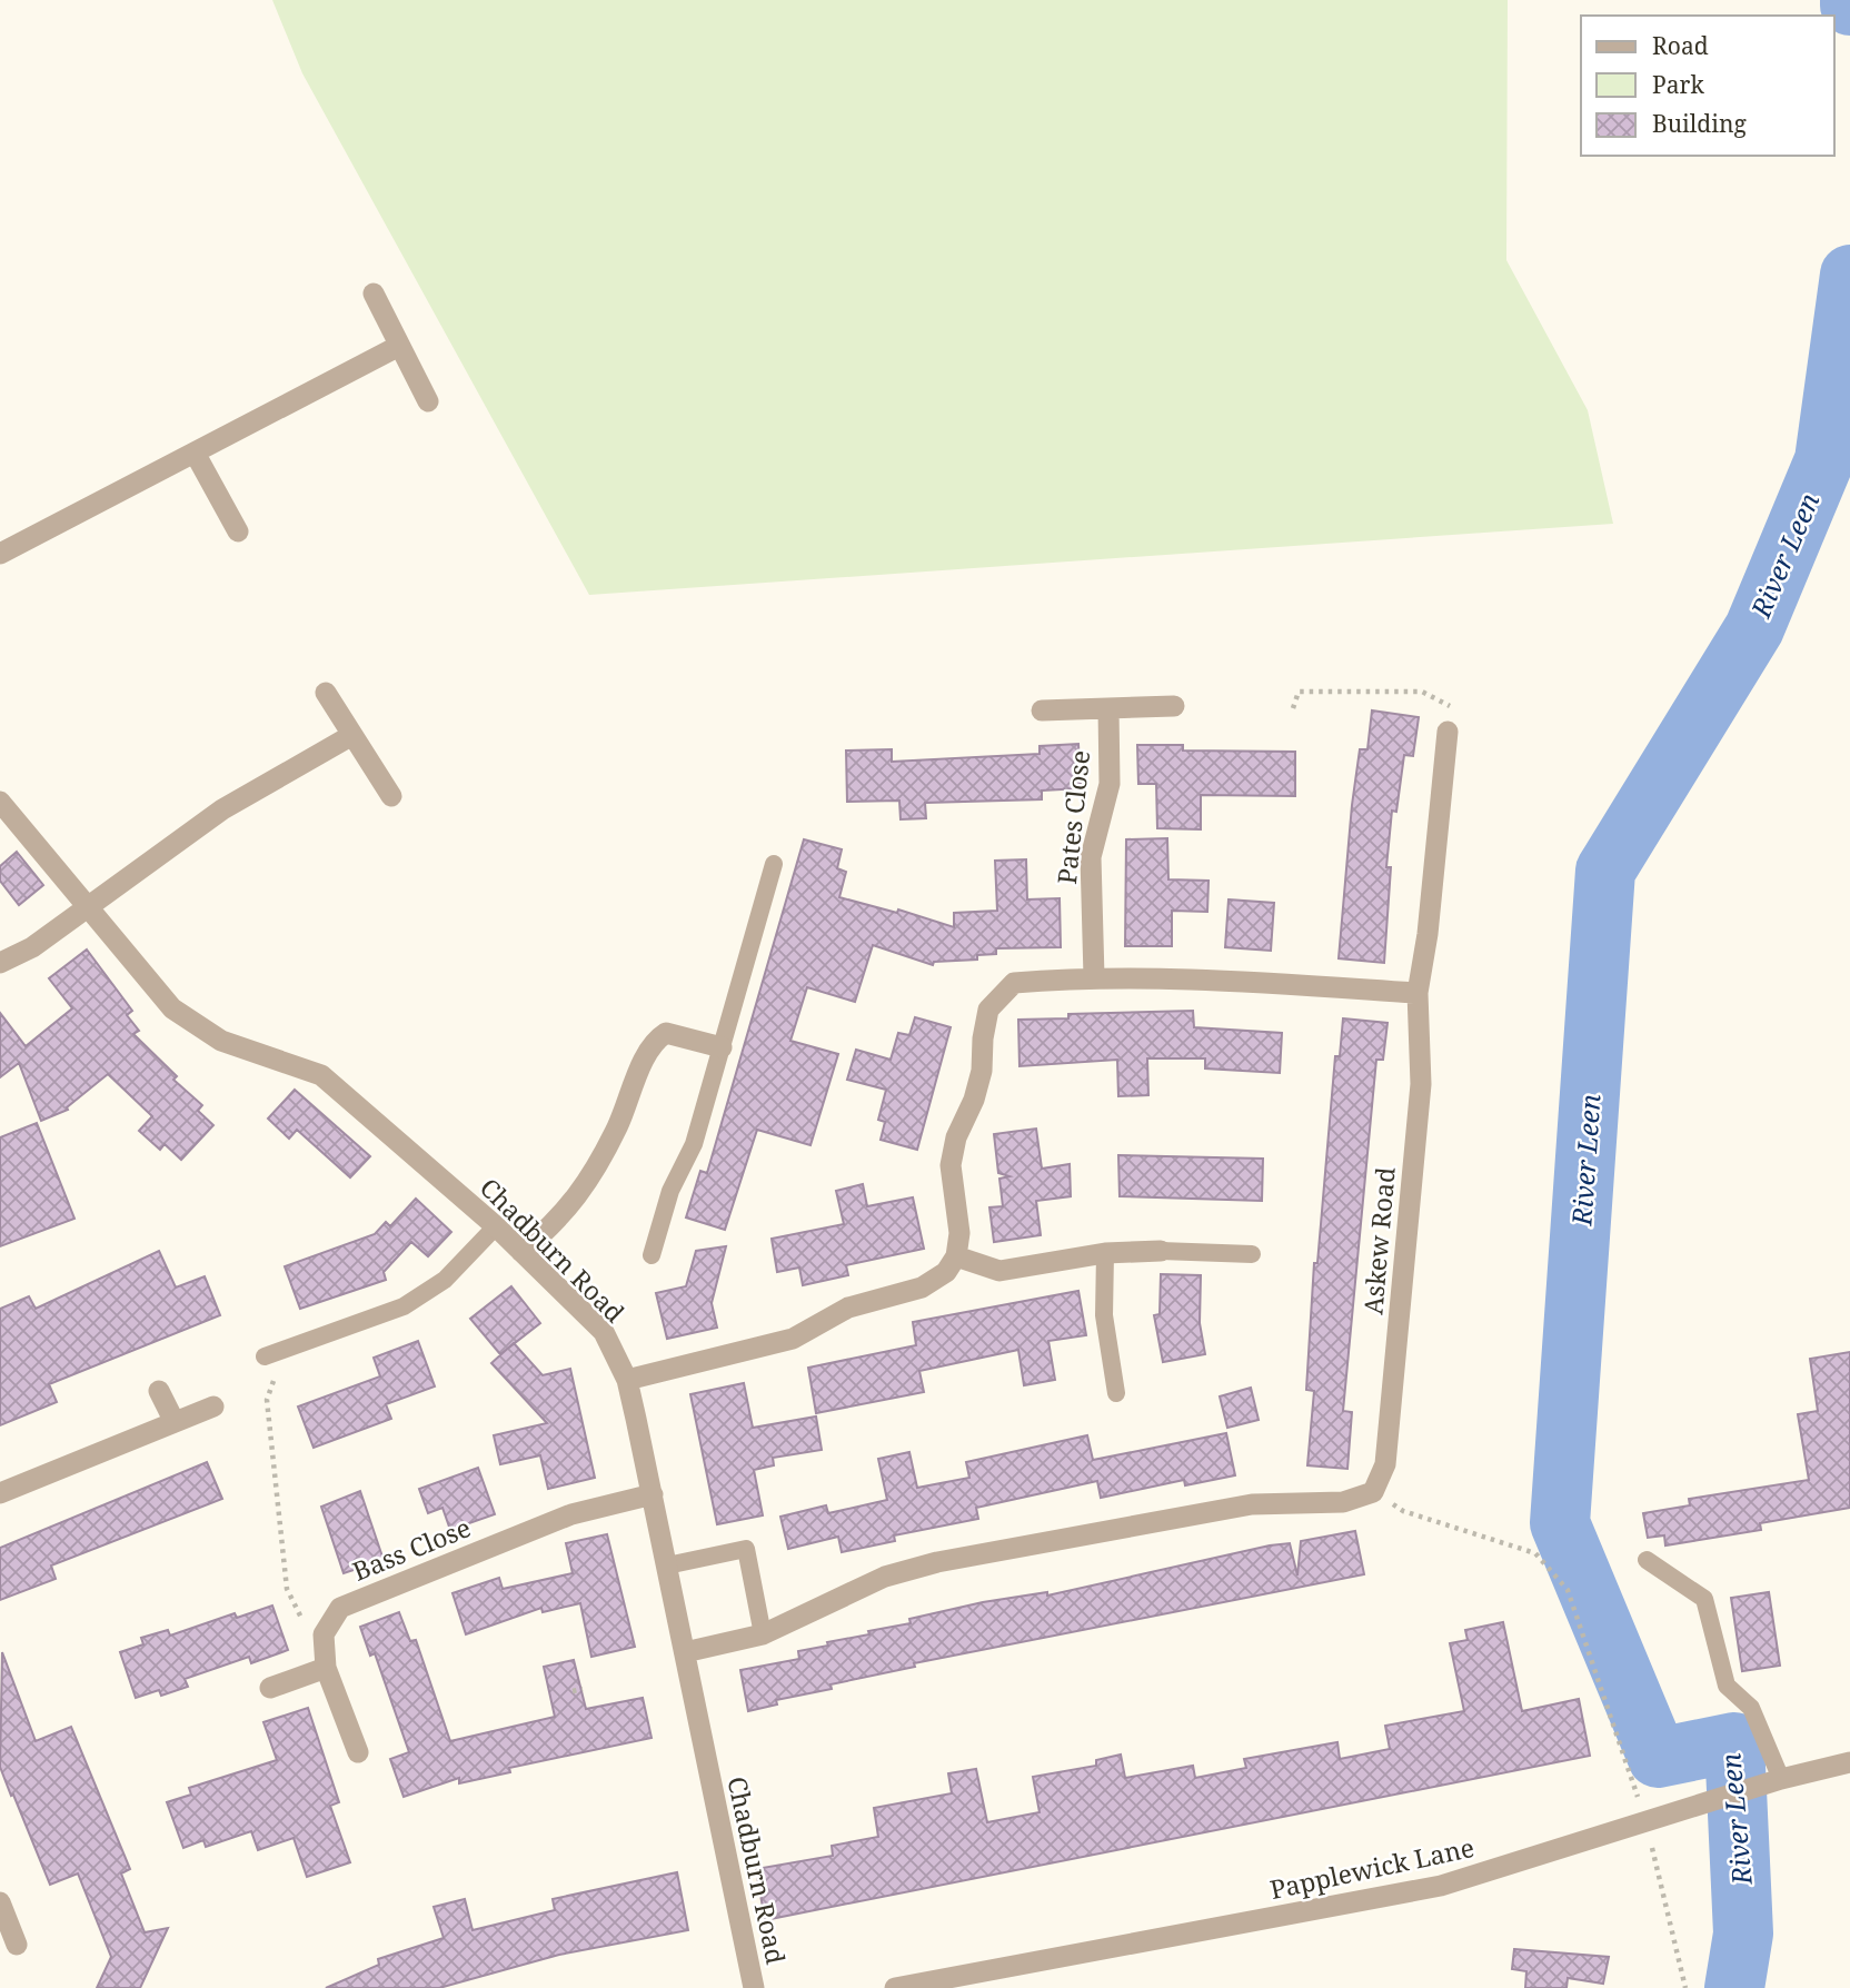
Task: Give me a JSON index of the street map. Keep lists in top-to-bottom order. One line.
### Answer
{"streets":{"street":["Pates Close","Askew Road","Chadburn Road","Bass Close","Papplewick Lane"]},"crossings":[["Chadburn Road","Bass Close"]],"water":["River Leen"],"legend":["Road","Park","Building"]}
